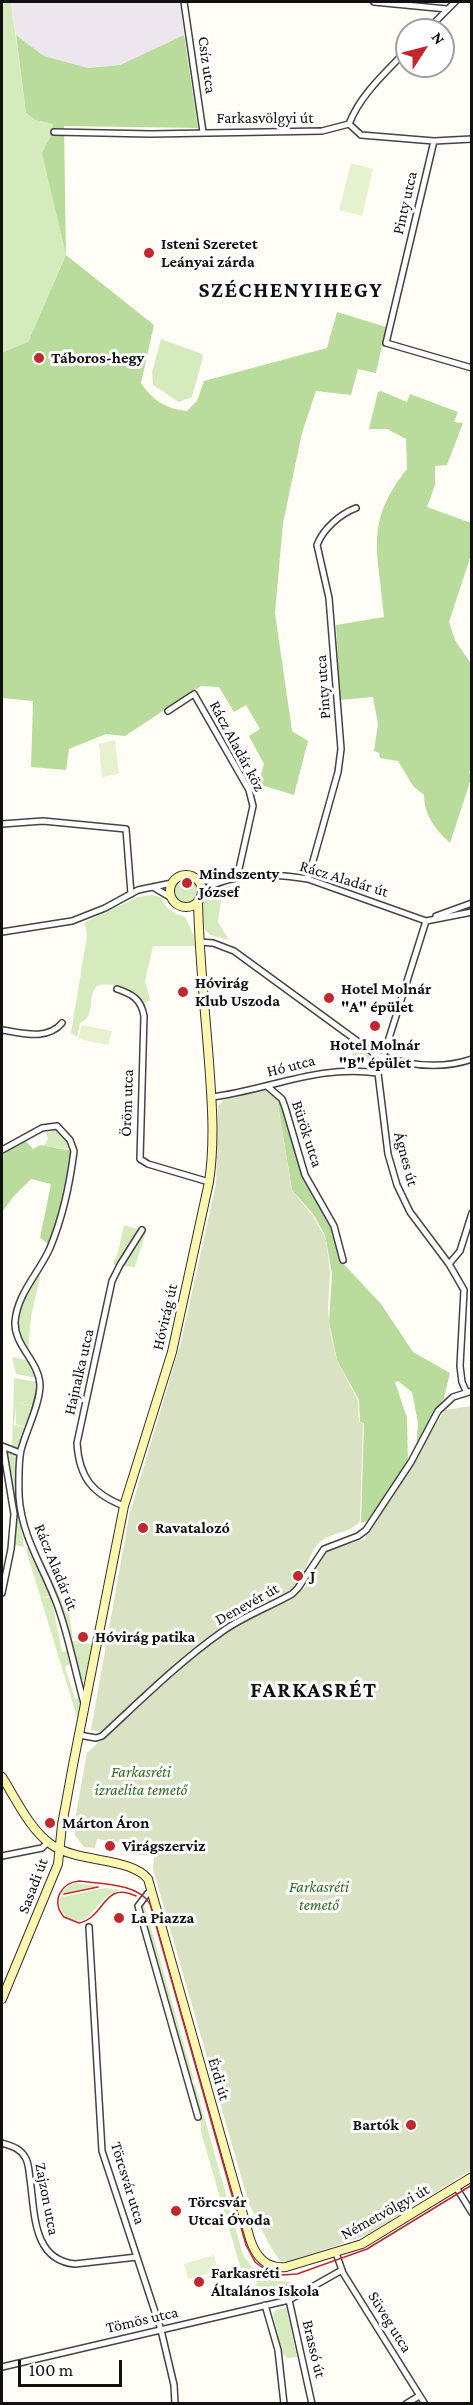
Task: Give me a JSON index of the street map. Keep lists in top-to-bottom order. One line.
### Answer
{"streets":{"street":["Csíz utca","Farkasvölgyi út","Pinty utca","Rácz Aladár köz","Rácz Aladár út","Hó utca","Öröm utca","Bürök utca","Ágnes út","Hóvirág út","Hajnalka utca","Denevér út","Sasadi út","Érdi út","Törcsvár utca","Zajzon utca","Németvölgyi út","Tömös utca","Süveg utca","Brassó út"]},"crossings":[["Csíz utca","Farkasvölgyi út"],["Pinty utca","Rácz Aladár út"],["Rácz Aladár köz","Rácz Aladár út"],["Rácz Aladár út","Ágnes út"],["Rácz Aladár út","Hóvirág út"],["Rácz Aladár út","Denevér út"],["Rácz Aladár út","Sasadi út"],["Hó utca","Bürök utca"],["Hó utca","Ágnes út"],["Hó utca","Hóvirág út"],["Öröm utca","Hóvirág út"],["Ágnes út","Denevér út"],["Hóvirág út","Hajnalka utca"],["Érdi út","Németvölgyi út"],["Törcsvár utca","Zajzon utca"],["Törcsvár utca","Tömös utca"],["Németvölgyi út","Süveg utca"],["Tömös utca","Brassó út"]],"districts":["SZÉCHENYIHEGY","FARKASRÉT"],"parks":["Farkasréti izraelita temető","Farkasréti temető"],"places":["Isteni Szeretet Leányai zárda","Táboros-hegy","Mindszenty József","Hóvirág Klub Uszoda","Hotel Molnár \"A\" épület","Hotel Molnár \"B\" épület","Ravatalozó","J","Hóvirág patika","Márton Áron","Virágszerviz","La Piazza","Bartók","Törcsvár Utcai Óvoda","Farkasréti Általános Iskola"],"scale_bar":"100 m","north":"top right"}
